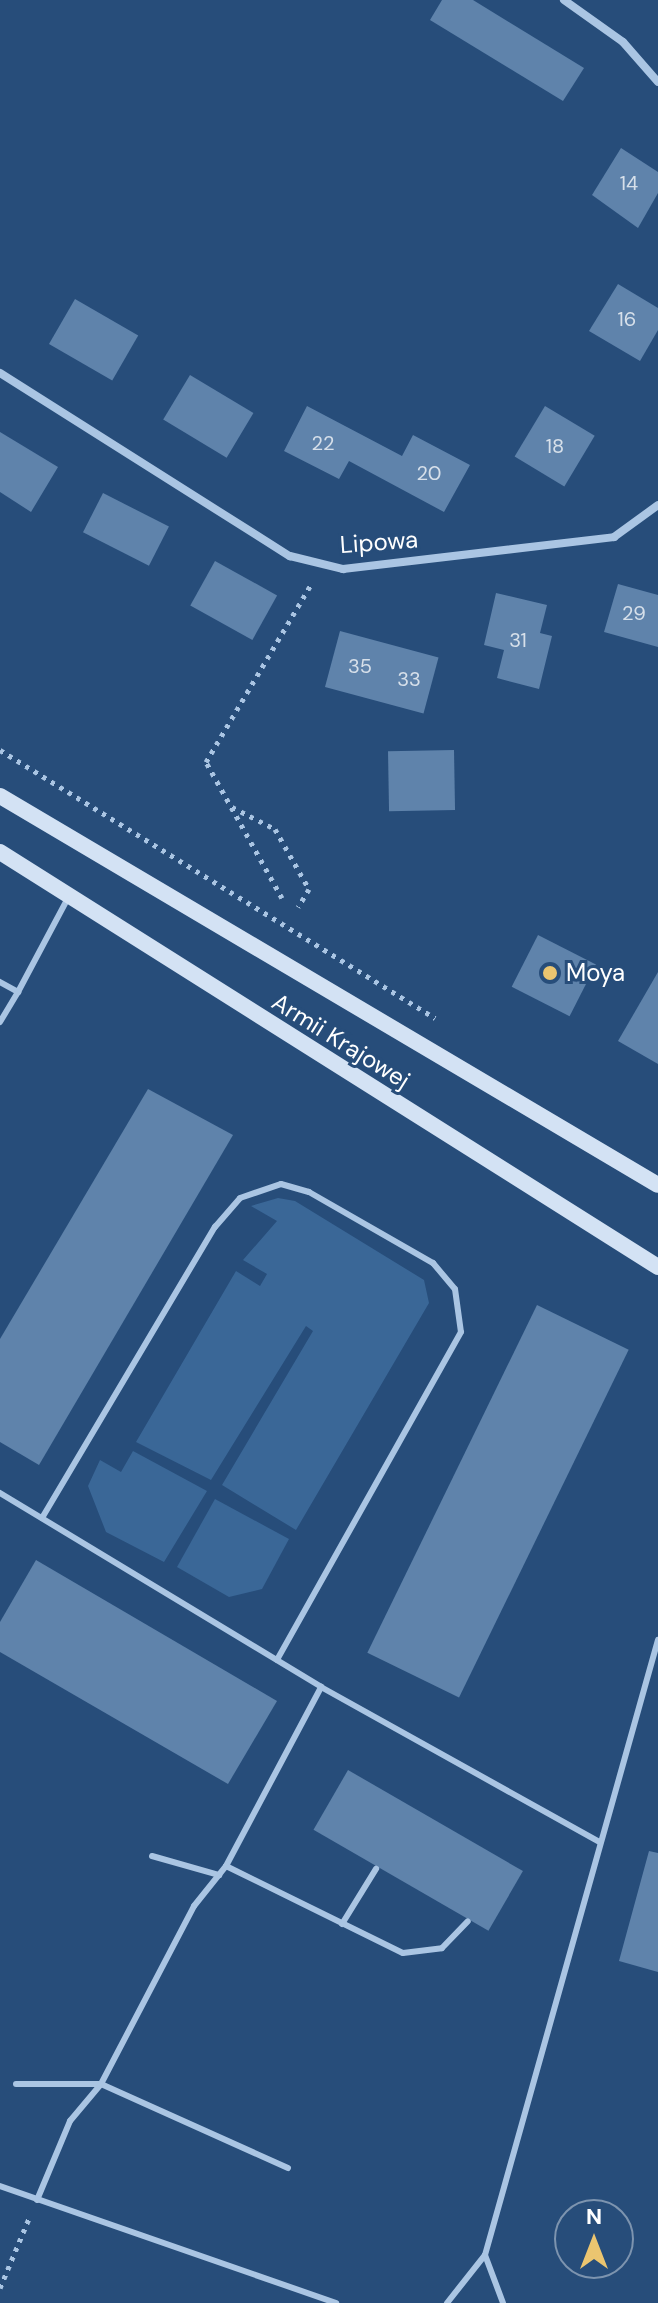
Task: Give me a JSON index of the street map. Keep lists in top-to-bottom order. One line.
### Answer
{"streets":{"main road":["Armii Krajowej"],"street":["Lipowa"]},"places":["Moya"],"house_numbers":["14","16","22","18","20","29","31","35","33"],"north":"top"}
